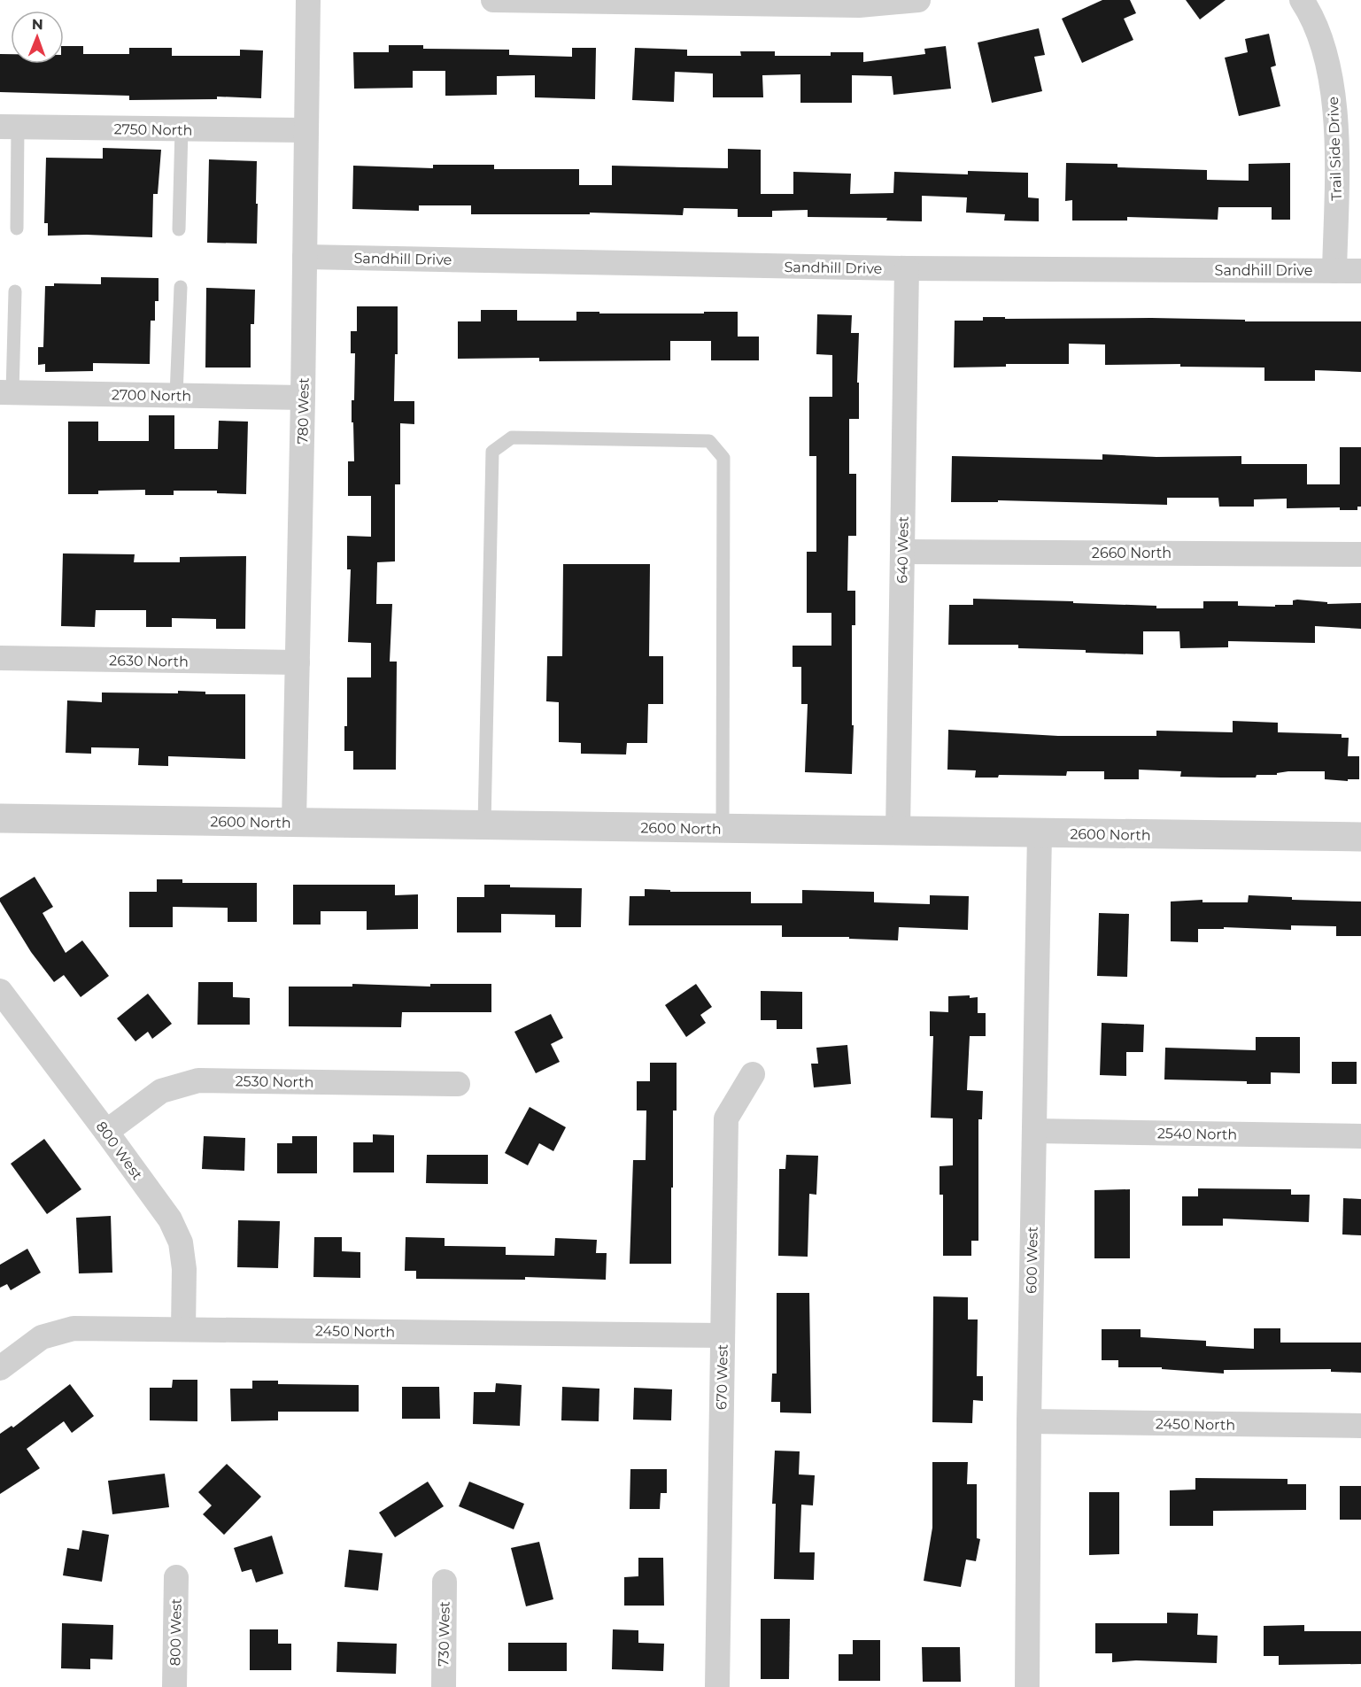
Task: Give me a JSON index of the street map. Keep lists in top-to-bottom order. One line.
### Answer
{"streets":{"street":["2750 North","Trail Side Drive","Sandhill Drive","2700 North","780 West","640 West","2660 North","2630 North","2600 North","2530 North","2540 North","800 West","600 West","2450 North","670 West","730 West"]},"crossings":[["2750 North","780 West"],["Trail Side Drive","Sandhill Drive"],["Sandhill Drive","780 West"],["Sandhill Drive","640 West"],["2700 North","780 West"],["780 West","2630 North"],["780 West","2600 North"],["640 West","2660 North"],["640 West","2600 North"],["2600 North","600 West"],["2530 North","800 West"],["2540 North","600 West"],["800 West","2450 North"],["600 West","2450 North"],["2450 North","670 West"]],"north":"top"}
